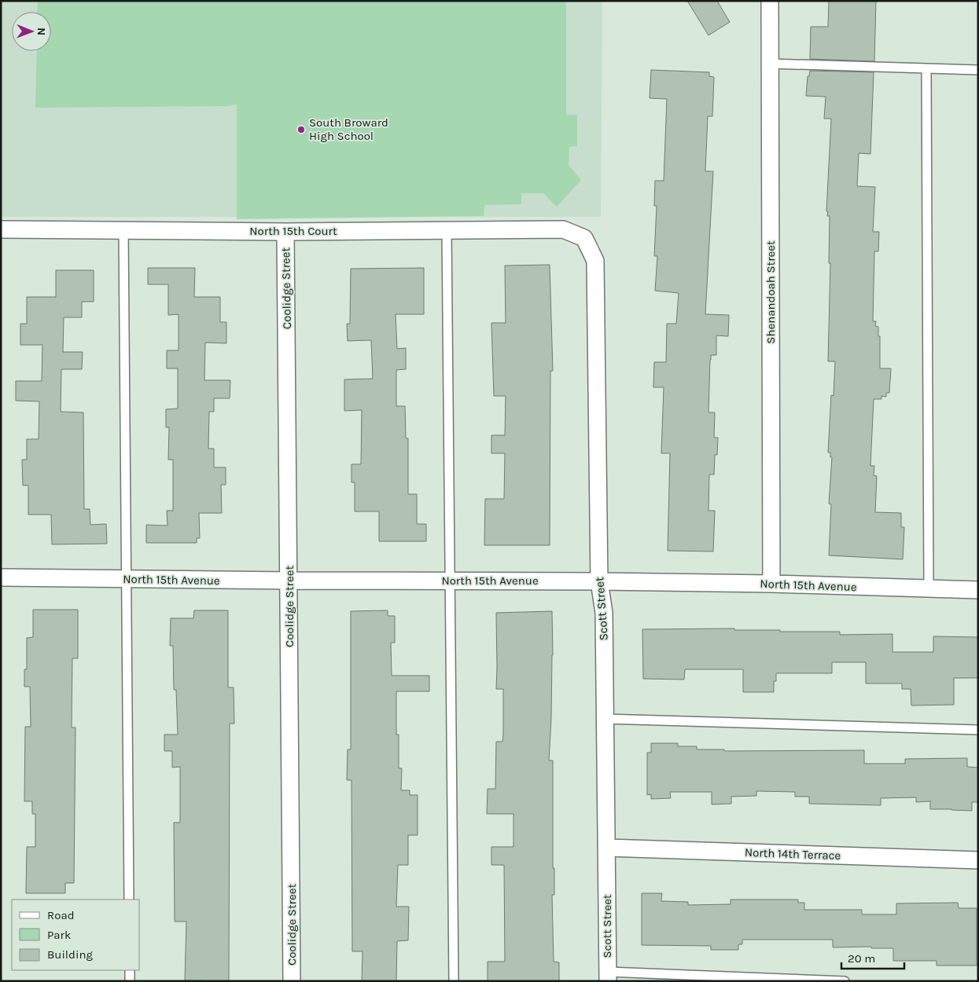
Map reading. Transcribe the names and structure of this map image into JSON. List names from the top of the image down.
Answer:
{
  "streets": {
    "street": [
      "North 15th Court",
      "Coolidge Street",
      "Shenandoah Street",
      "North 15th Avenue",
      "Scott Street",
      "North 14th Terrace"
    ]
  },
  "crossings": [
    ["North 15th Court", "Coolidge Street"],
    ["North 15th Court", "Scott Street"],
    ["Coolidge Street", "North 15th Avenue"],
    ["Shenandoah Street", "North 15th Avenue"],
    ["North 15th Avenue", "Scott Street"],
    ["Scott Street", "North 14th Terrace"]
  ],
  "places": ["South Broward High School"],
  "legend": ["Road", "Park", "Building"],
  "scale_bar": "20 m",
  "north": "right"
}
